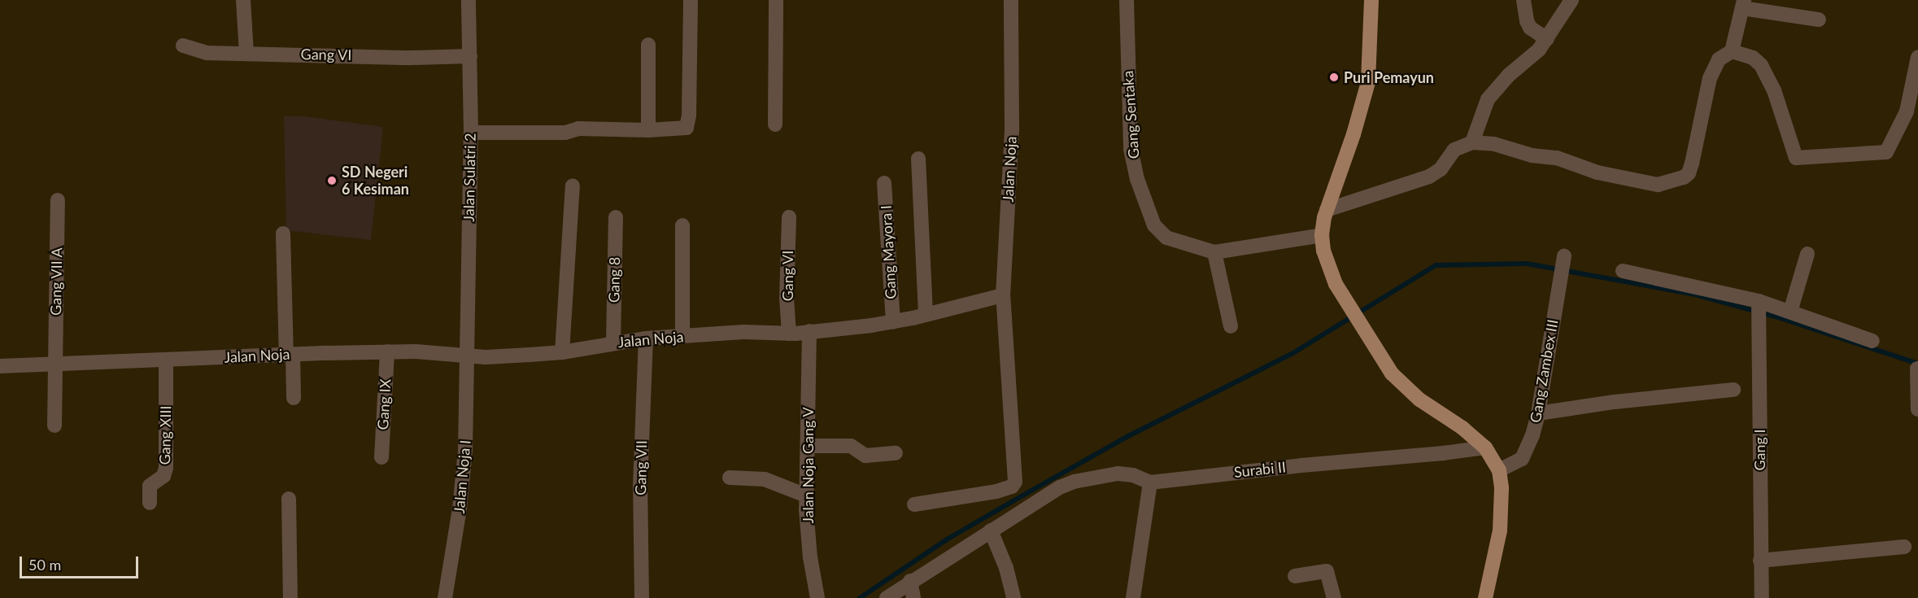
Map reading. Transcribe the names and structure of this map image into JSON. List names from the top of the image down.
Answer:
{
  "streets": {
    "street": [
      "Gang VI",
      "Gang Sentaka",
      "Jalan Noja",
      "Jalan Sulatri 2",
      "Gang Mayora I",
      "Gang 8",
      "Gang VII A",
      "Gang Zambex III",
      "Gang IX",
      "Gang XIII",
      "Gang I",
      "Jalan Noja Gang V",
      "Gang VII",
      "Surabi II",
      "Jalan Noja I"
    ]
  },
  "crossings": [
    ["Gang VI", "Jalan Noja"],
    ["Gang VI", "Jalan Sulatri 2"],
    ["Jalan Noja", "Jalan Sulatri 2"],
    ["Jalan Noja", "Gang Mayora I"],
    ["Jalan Noja", "Gang 8"],
    ["Jalan Noja", "Gang VII A"],
    ["Jalan Noja", "Gang IX"],
    ["Jalan Noja", "Gang XIII"],
    ["Jalan Noja", "Jalan Noja Gang V"],
    ["Jalan Noja", "Gang VII"],
    ["Jalan Noja", "Jalan Noja I"],
    ["Jalan Sulatri 2", "Jalan Noja I"]
  ],
  "places": ["Puri Pemayun", "SD Negeri 6 Kesiman"],
  "scale_bar": "50 m"
}
